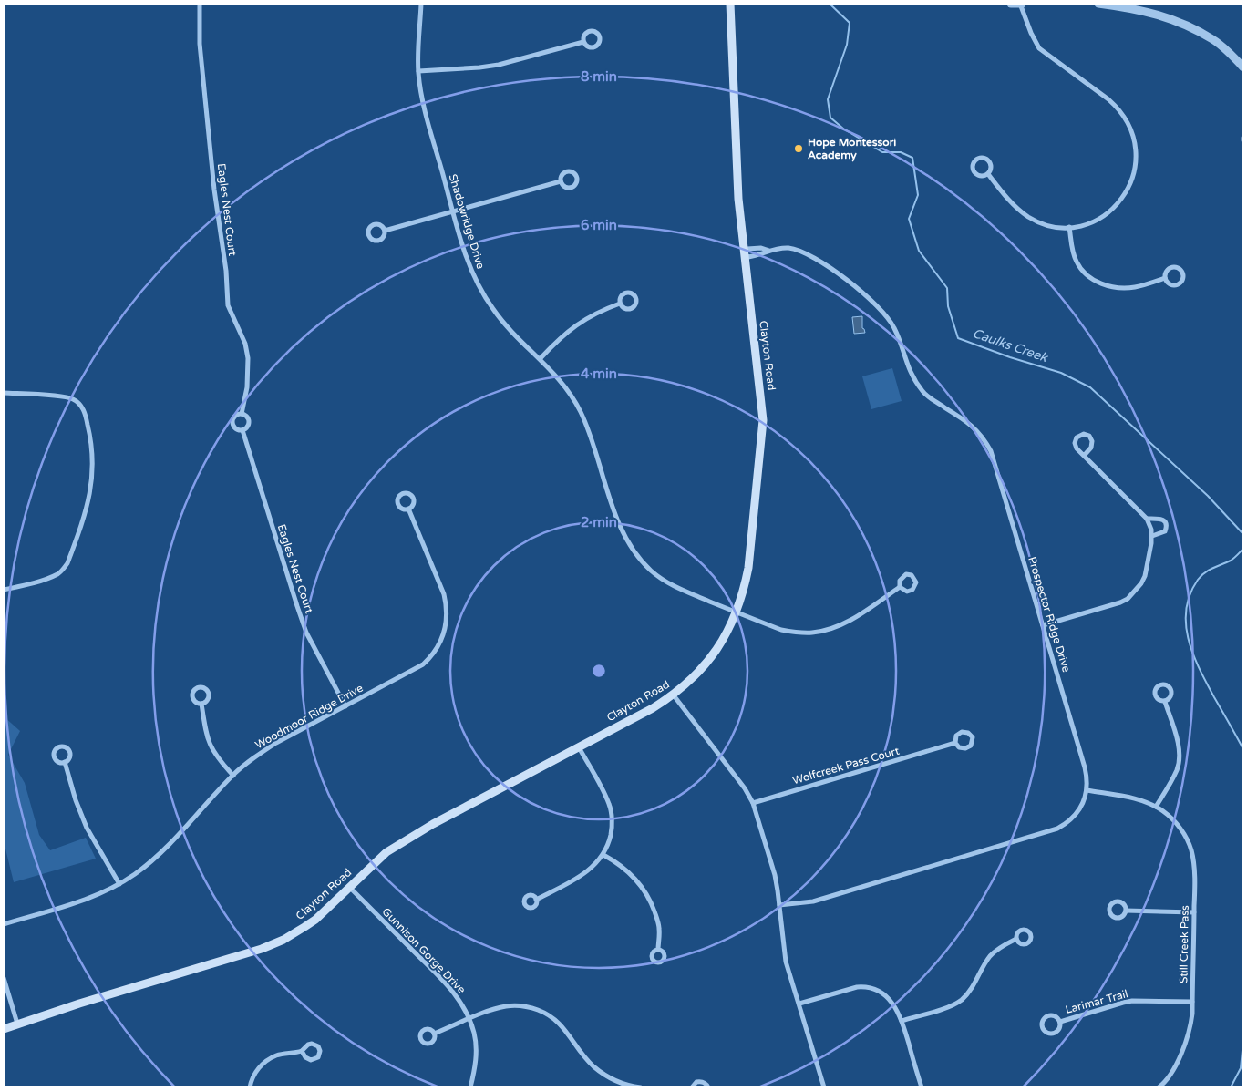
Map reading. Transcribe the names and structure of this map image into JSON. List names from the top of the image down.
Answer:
{
  "streets": {
    "main road": ["Clayton Road"],
    "street": [
      "Eagles Nest Court",
      "Shadowridge Drive",
      "Prospector Ridge Drive",
      "Woodmoor Ridge Drive",
      "Wolfcreek Pass Court",
      "Still Creek Pass",
      "Gunnison Gorge Drive",
      "Larimar Trail"
    ]
  },
  "crossings": [
    ["Eagles Nest Court", "Woodmoor Ridge Drive"],
    ["Shadowridge Drive", "Clayton Road"],
    ["Clayton Road", "Prospector Ridge Drive"],
    ["Clayton Road", "Gunnison Gorge Drive"],
    ["Prospector Ridge Drive", "Still Creek Pass"],
    ["Still Creek Pass", "Larimar Trail"]
  ],
  "water": ["Caulks Creek"],
  "places": ["Hope Montessori Academy"],
  "rings": [
    "8 min",
    "6 min",
    "4 min",
    "2 min"
  ]
}
